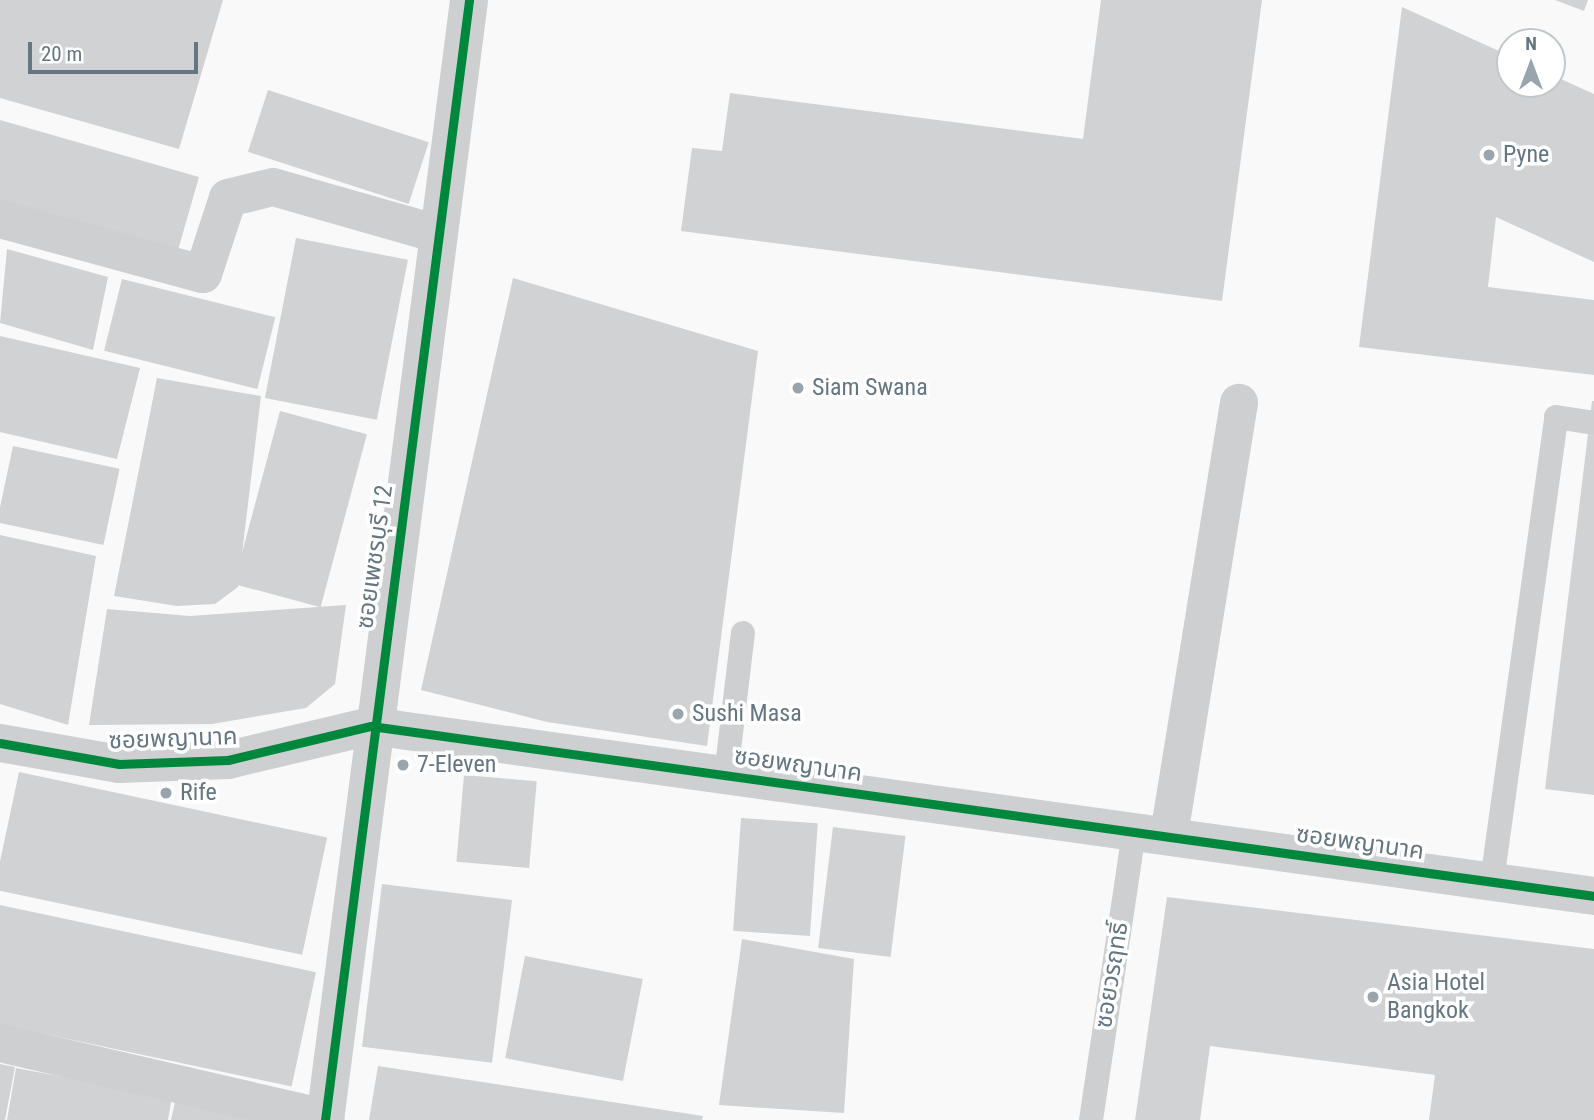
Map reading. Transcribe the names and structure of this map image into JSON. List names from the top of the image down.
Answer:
{
  "streets": {
    "street": ["ซอยเพชรบุรี 12", "ซอยพญานาค"],
    "lane": ["ซอยวรฤทธิ์"]
  },
  "crossings": [
    ["ซอยเพชรบุรี 12", "ซอยพญานาค"],
    ["ซอยพญานาค", "ซอยวรฤทธิ์"]
  ],
  "places": [
    "Pyne",
    "Siam Swana",
    "Sushi Masa",
    "7-Eleven",
    "Rife",
    "Asia Hotel Bangkok"
  ],
  "scale_bar": "20 m",
  "north": "top"
}
